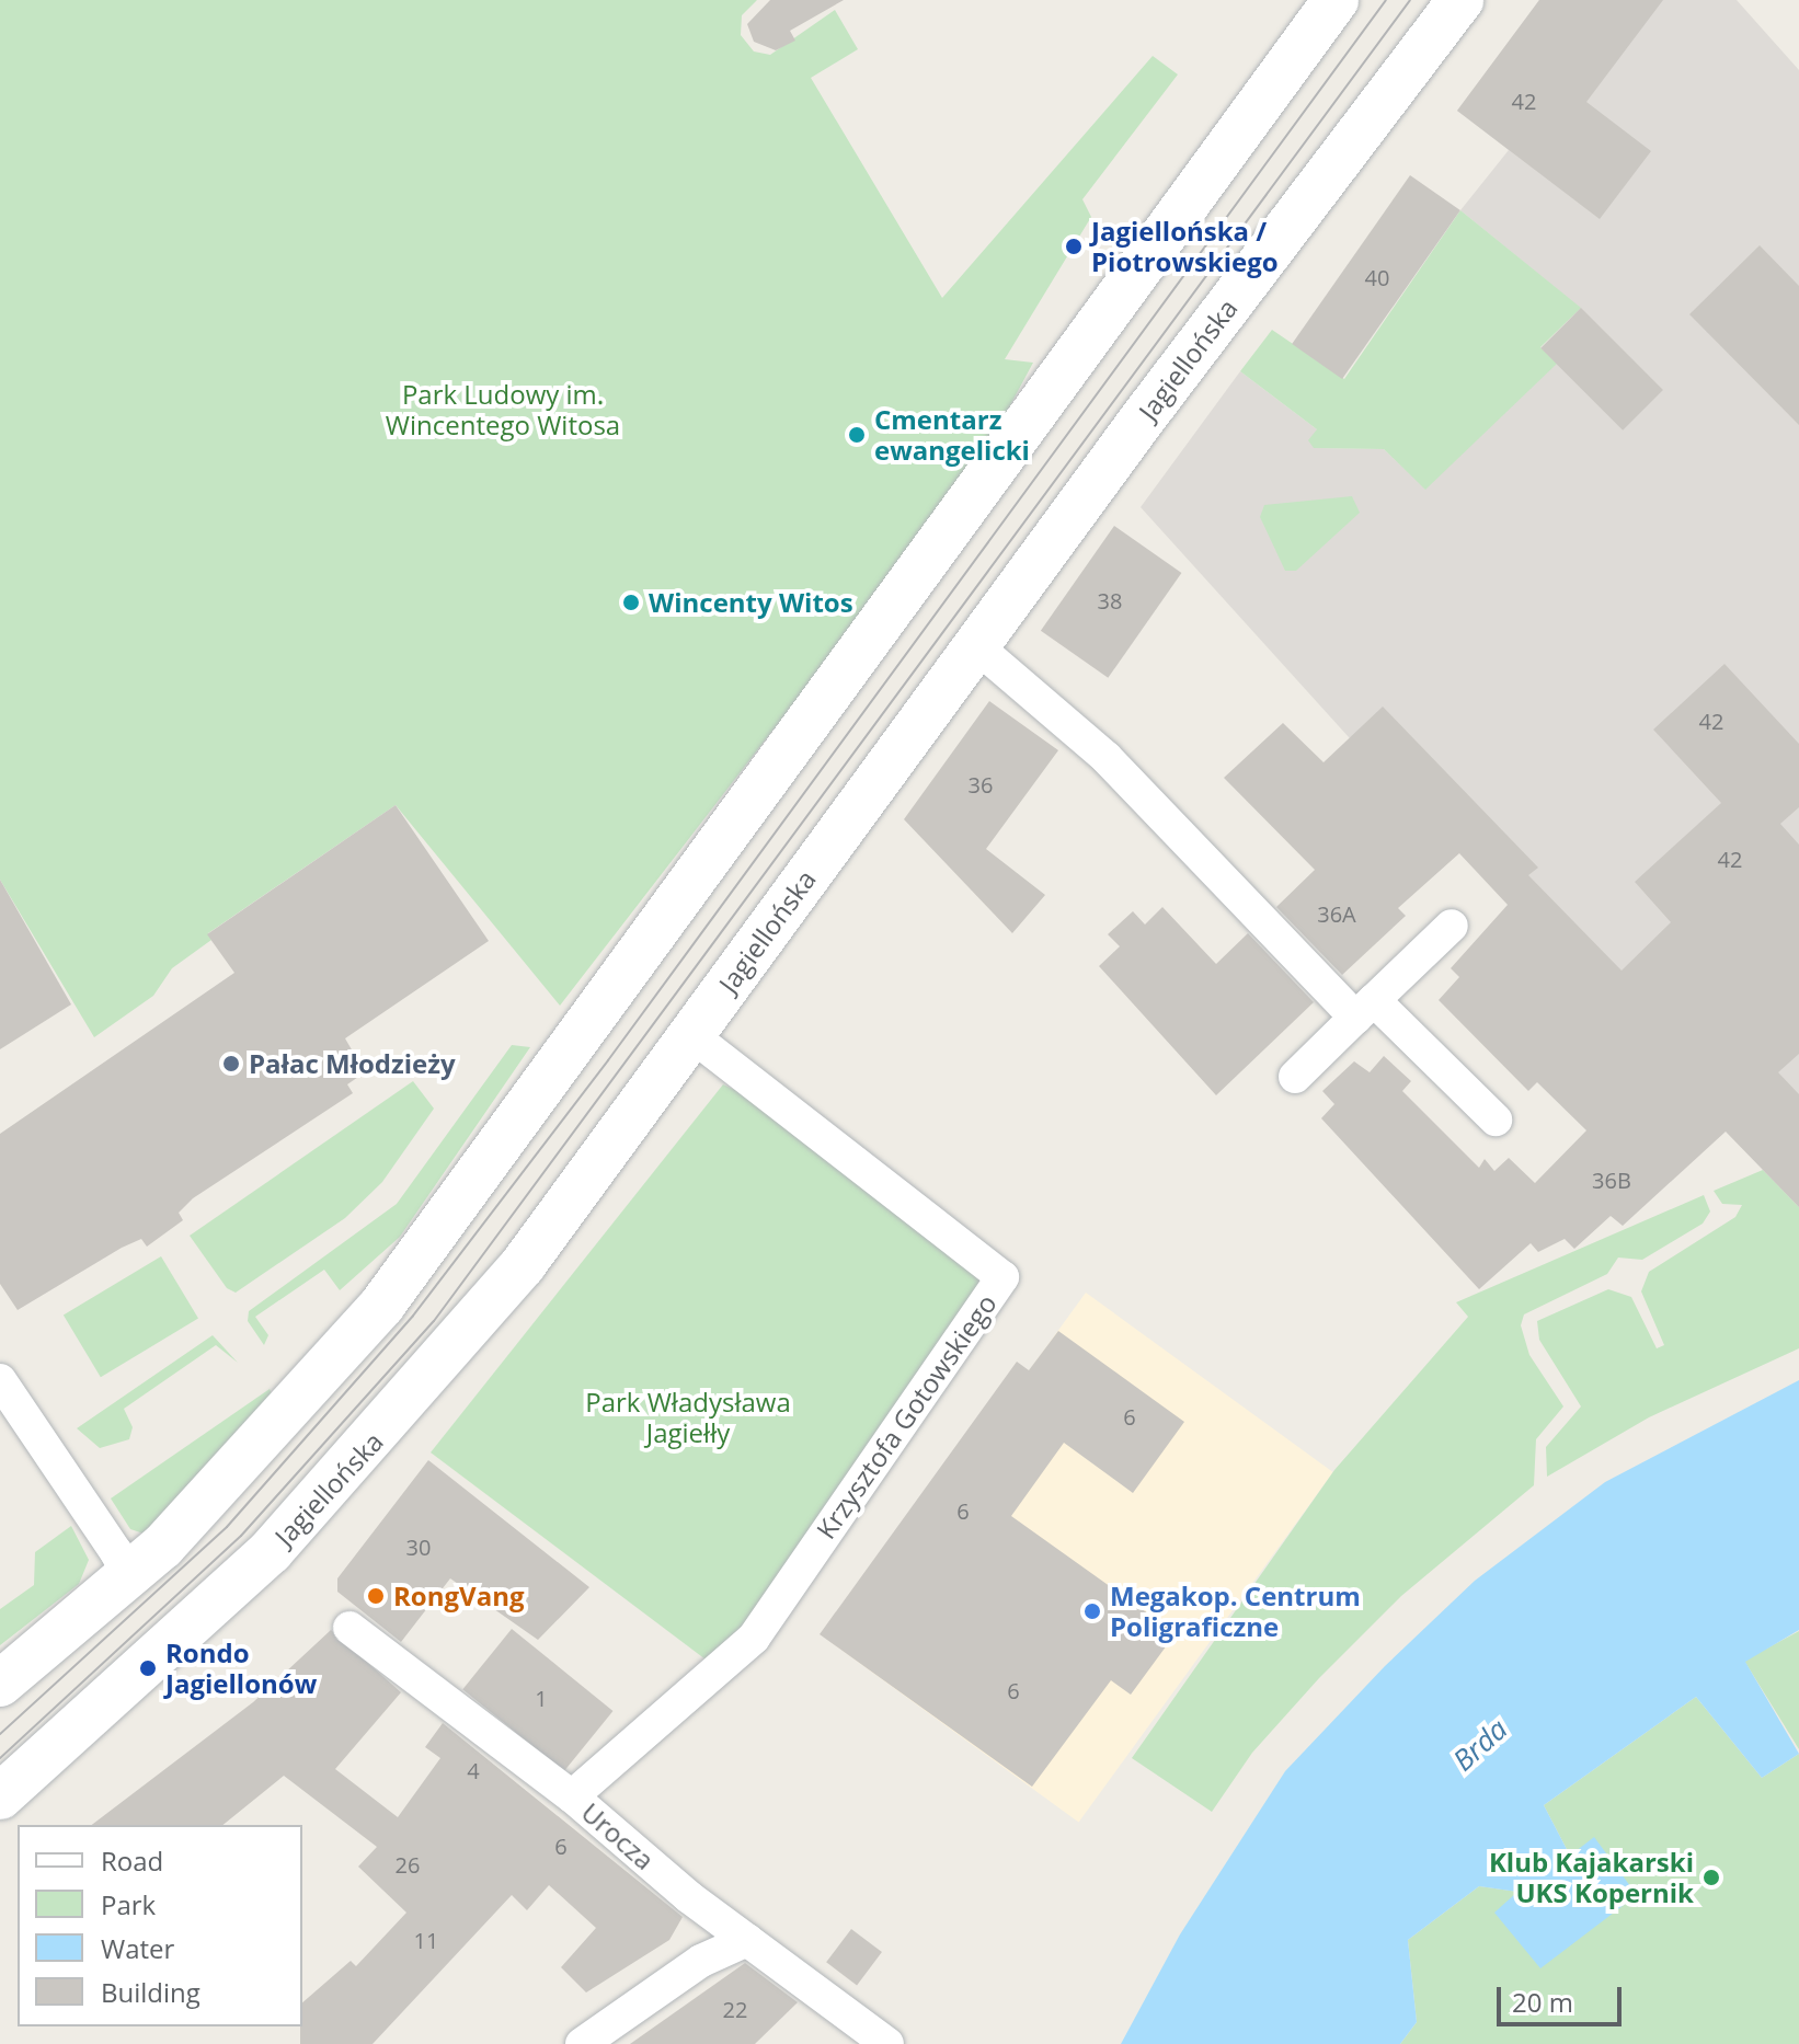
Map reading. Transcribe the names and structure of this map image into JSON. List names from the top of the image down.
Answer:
{
  "streets": {
    "main road": ["Jagiellońska"],
    "street": ["Krzysztofa Gotowskiego", "Urocza"]
  },
  "crossings": [
    ["Jagiellońska", "Krzysztofa Gotowskiego"],
    ["Krzysztofa Gotowskiego", "Urocza"]
  ],
  "water": ["Brda"],
  "parks": ["Park Ludowy im. Wincentego Witosa", "Park Władysława Jagiełły"],
  "places": [
    "Jagiellońska / Piotrowskiego",
    "Cmentarz ewangelicki",
    "Wincenty Witos",
    "Pałac Młodzieży",
    "RongVang",
    "Megakop. Centrum Poligraficzne",
    "Rondo Jagiellonów",
    "Klub Kajakarski UKS Kopernik"
  ],
  "house_numbers": [
    "42",
    "40",
    "38",
    "42",
    "36",
    "42",
    "36A",
    "36B",
    "6",
    "6",
    "30",
    "6",
    "1",
    "4",
    "6",
    "26",
    "11",
    "22"
  ],
  "legend": [
    "Road",
    "Park",
    "Water",
    "Building"
  ],
  "scale_bar": "20 m"
}
